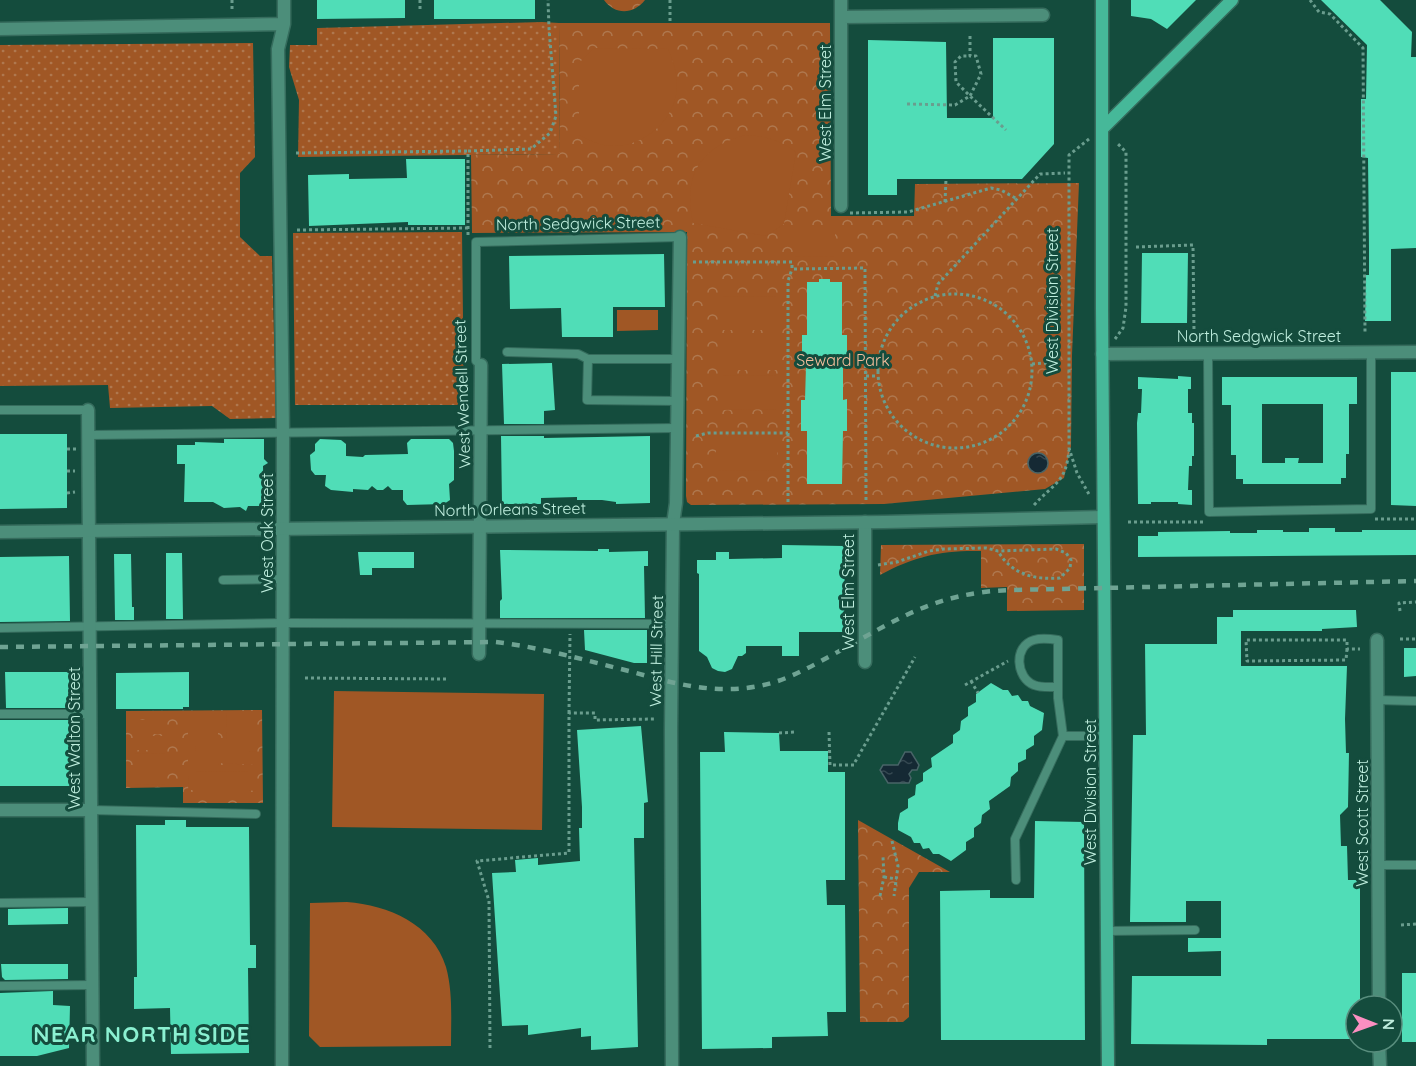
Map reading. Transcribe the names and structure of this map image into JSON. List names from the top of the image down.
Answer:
{
  "streets": {
    "main road": ["West Division Street"],
    "street": [
      "West Elm Street",
      "North Sedgwick Street",
      "West Wendell Street",
      "North Orleans Street",
      "West Oak Street",
      "West Hill Street",
      "West Walton Street",
      "West Scott Street"
    ]
  },
  "crossings": [
    ["West Elm Street", "North Orleans Street"],
    ["North Sedgwick Street", "West Division Street"],
    ["North Sedgwick Street", "West Wendell Street"],
    ["North Sedgwick Street", "West Hill Street"],
    ["West Division Street", "North Orleans Street"],
    ["West Wendell Street", "North Orleans Street"],
    ["North Orleans Street", "West Oak Street"],
    ["North Orleans Street", "West Hill Street"],
    ["North Orleans Street", "West Walton Street"]
  ],
  "districts": ["NEAR NORTH SIDE"],
  "parks": ["Seward Park"],
  "north": "right"
}
